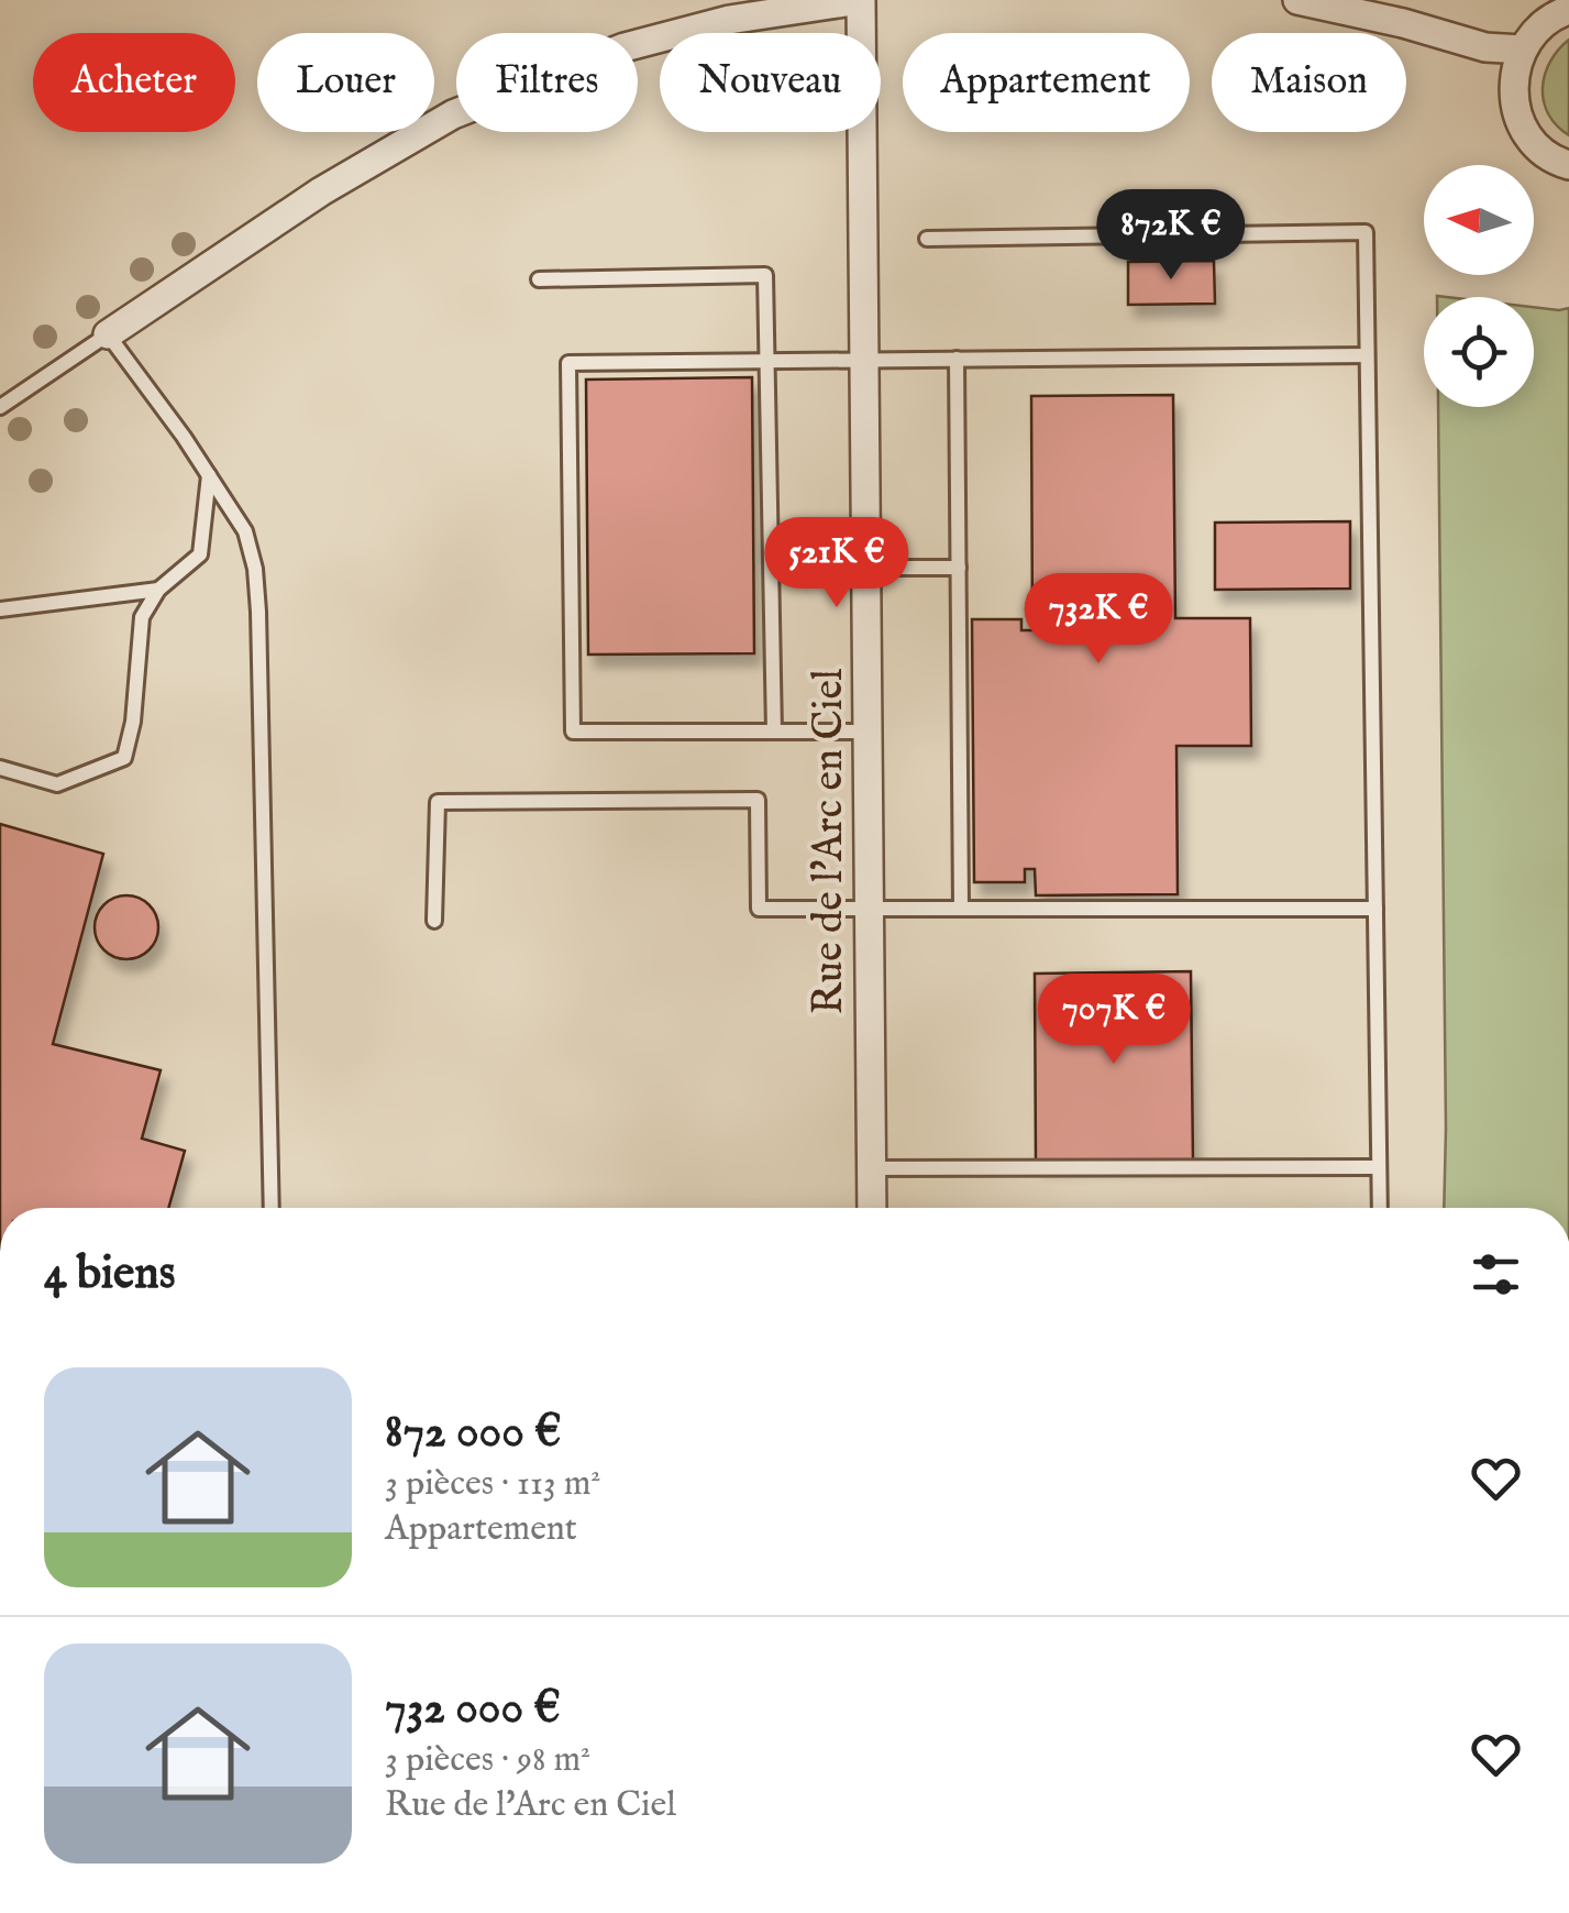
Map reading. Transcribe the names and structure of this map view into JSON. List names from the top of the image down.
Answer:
{
  "streets": {
    "street": ["Rue de l'Arc en Ciel"]
  },
  "north": "left",
  "page": {
    "chip": [
      "Acheter",
      "Louer",
      "Filtres",
      "Nouveau",
      "Appartement",
      "Maison"
    ],
    "price": [
      "872K €",
      "521K €",
      "732K €",
      "707K €"
    ],
    "heading": "4 biens",
    "list": [
      {
        "name": "872 000 €",
        "note": "3 pièces · 113 m² · Appartement"
      },
      {
        "name": "732 000 €",
        "note": "3 pièces · 98 m² · Rue de l'Arc en Ciel"
      }
    ]
  }
}
